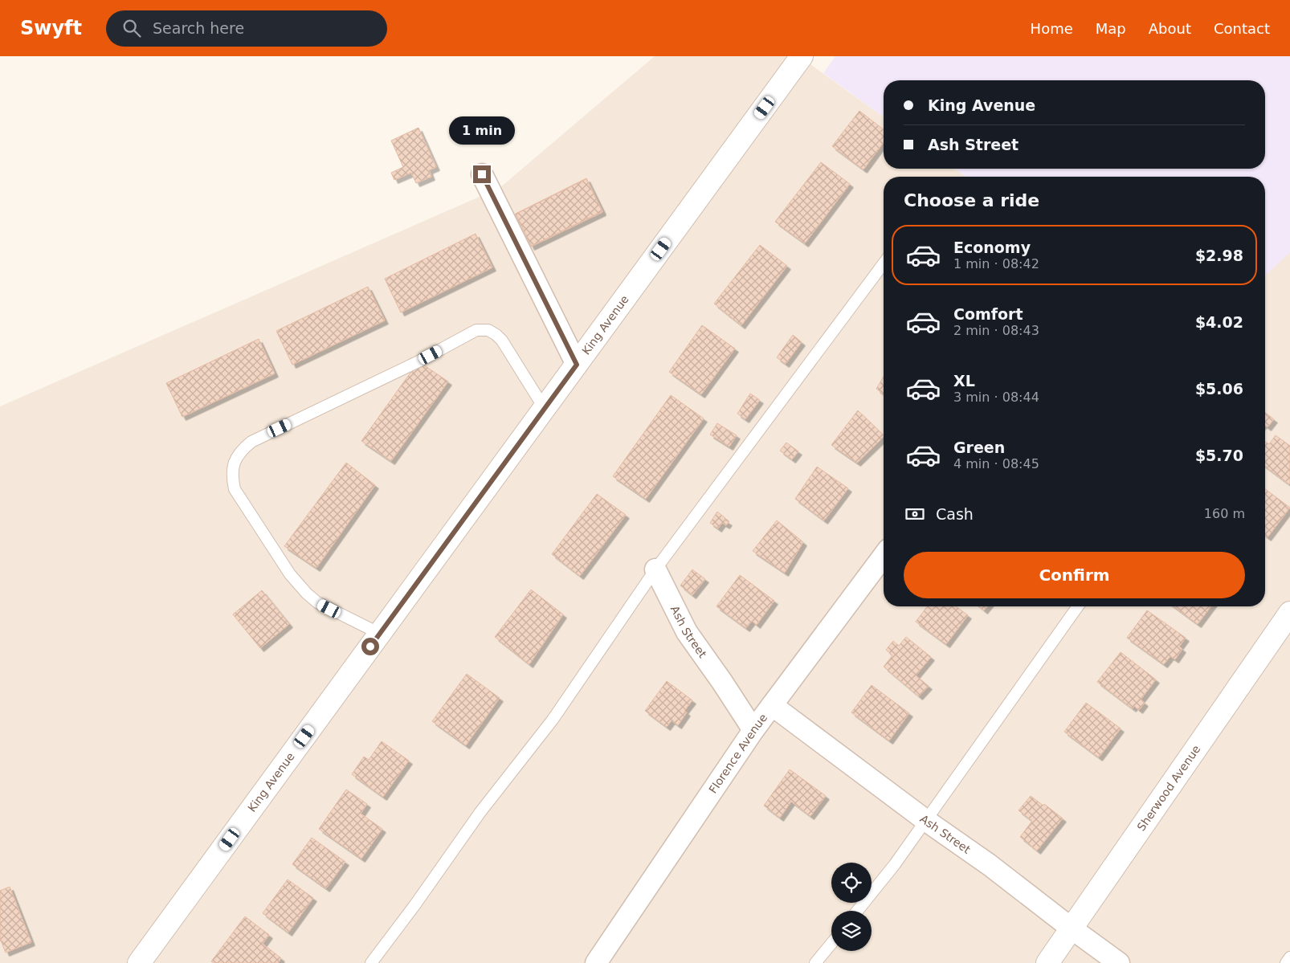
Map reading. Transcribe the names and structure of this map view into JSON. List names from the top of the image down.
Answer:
{
  "streets": {
    "street": [
      "King Avenue",
      "Ash Street",
      "Florence Avenue",
      "Sherwood Avenue"
    ]
  },
  "crossings": [
    ["Ash Street", "Florence Avenue"],
    ["Ash Street", "Sherwood Avenue"]
  ],
  "page": {
    "header": "Swyft",
    "search": "Search here",
    "nav": [
      "Home",
      "Map",
      "About",
      "Contact"
    ],
    "banner": ["King Avenue", "Ash Street"],
    "bubble": "1 min",
    "heading": "Choose a ride",
    "list": [
      {
        "name": "Economy",
        "note": "1 min · 08:42",
        "value": "$2.98"
      },
      {
        "name": "Comfort",
        "note": "2 min · 08:43",
        "value": "$4.02"
      },
      {
        "name": "XL",
        "note": "3 min · 08:44",
        "value": "$5.06"
      },
      {
        "name": "Green",
        "note": "4 min · 08:45",
        "value": "$5.70"
      }
    ],
    "pay": ["Cash", "160 m"],
    "buttons": "Confirm"
  }
}
